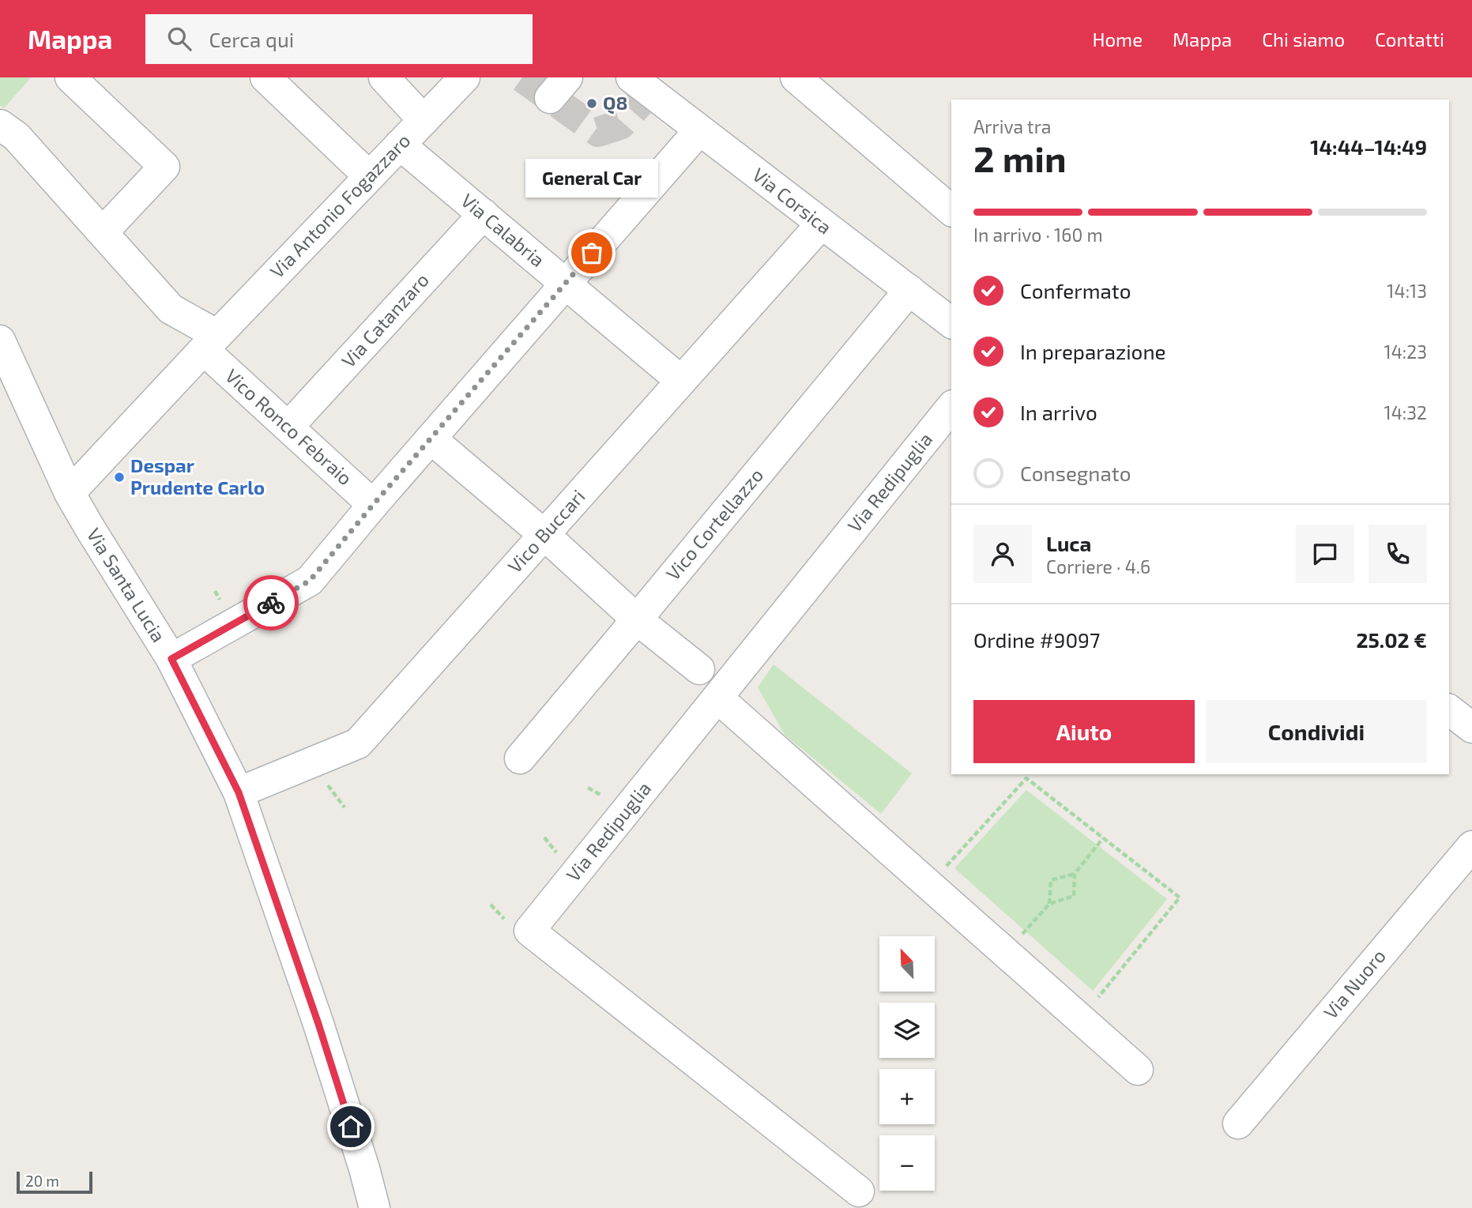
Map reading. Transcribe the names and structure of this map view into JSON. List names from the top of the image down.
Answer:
{
  "streets": {
    "street": [
      "Via Corsica",
      "Via Antonio Fogazzaro",
      "Via Calabria",
      "Via Catanzaro",
      "Vico Ronco Febraio",
      "Via Redipuglia",
      "Vico Cortellazzo",
      "Vico Buccari",
      "Via Santa Lucia",
      "Via Nuoro"
    ]
  },
  "crossings": [
    ["Via Corsica", "Vico Cortellazzo"],
    ["Via Corsica", "Vico Buccari"],
    ["Via Antonio Fogazzaro", "Via Calabria"],
    ["Via Antonio Fogazzaro", "Vico Ronco Febraio"],
    ["Via Antonio Fogazzaro", "Via Santa Lucia"],
    ["Via Calabria", "Via Catanzaro"],
    ["Via Calabria", "Vico Buccari"],
    ["Via Catanzaro", "Vico Ronco Febraio"],
    ["Vico Buccari", "Via Santa Lucia"]
  ],
  "places": ["Q8", "General Car", "Despar Prudente Carlo"],
  "scale_bar": "20 m",
  "north": "top left",
  "page": {
    "header": "Mappa",
    "search": "Cerca qui",
    "nav": [
      "Home",
      "Mappa",
      "Chi siamo",
      "Contatti"
    ],
    "heading": ["2 min", "Arriva tra", "14:44–14:49"],
    "panel": [
      "Luca",
      "Corriere · 4.6",
      "Ordine #9097",
      "25.02 €"
    ],
    "bubble": "General Car",
    "bar": "In arrivo · 160 m",
    "list": [
      ["Confermato", "14:13"],
      ["In preparazione", "14:23"],
      ["In arrivo", "14:32"],
      "Consegnato"
    ],
    "buttons": ["Aiuto", "Condividi"],
    "map_buttons": ["+", "−"],
    "scale": "20 m"
  }
}
